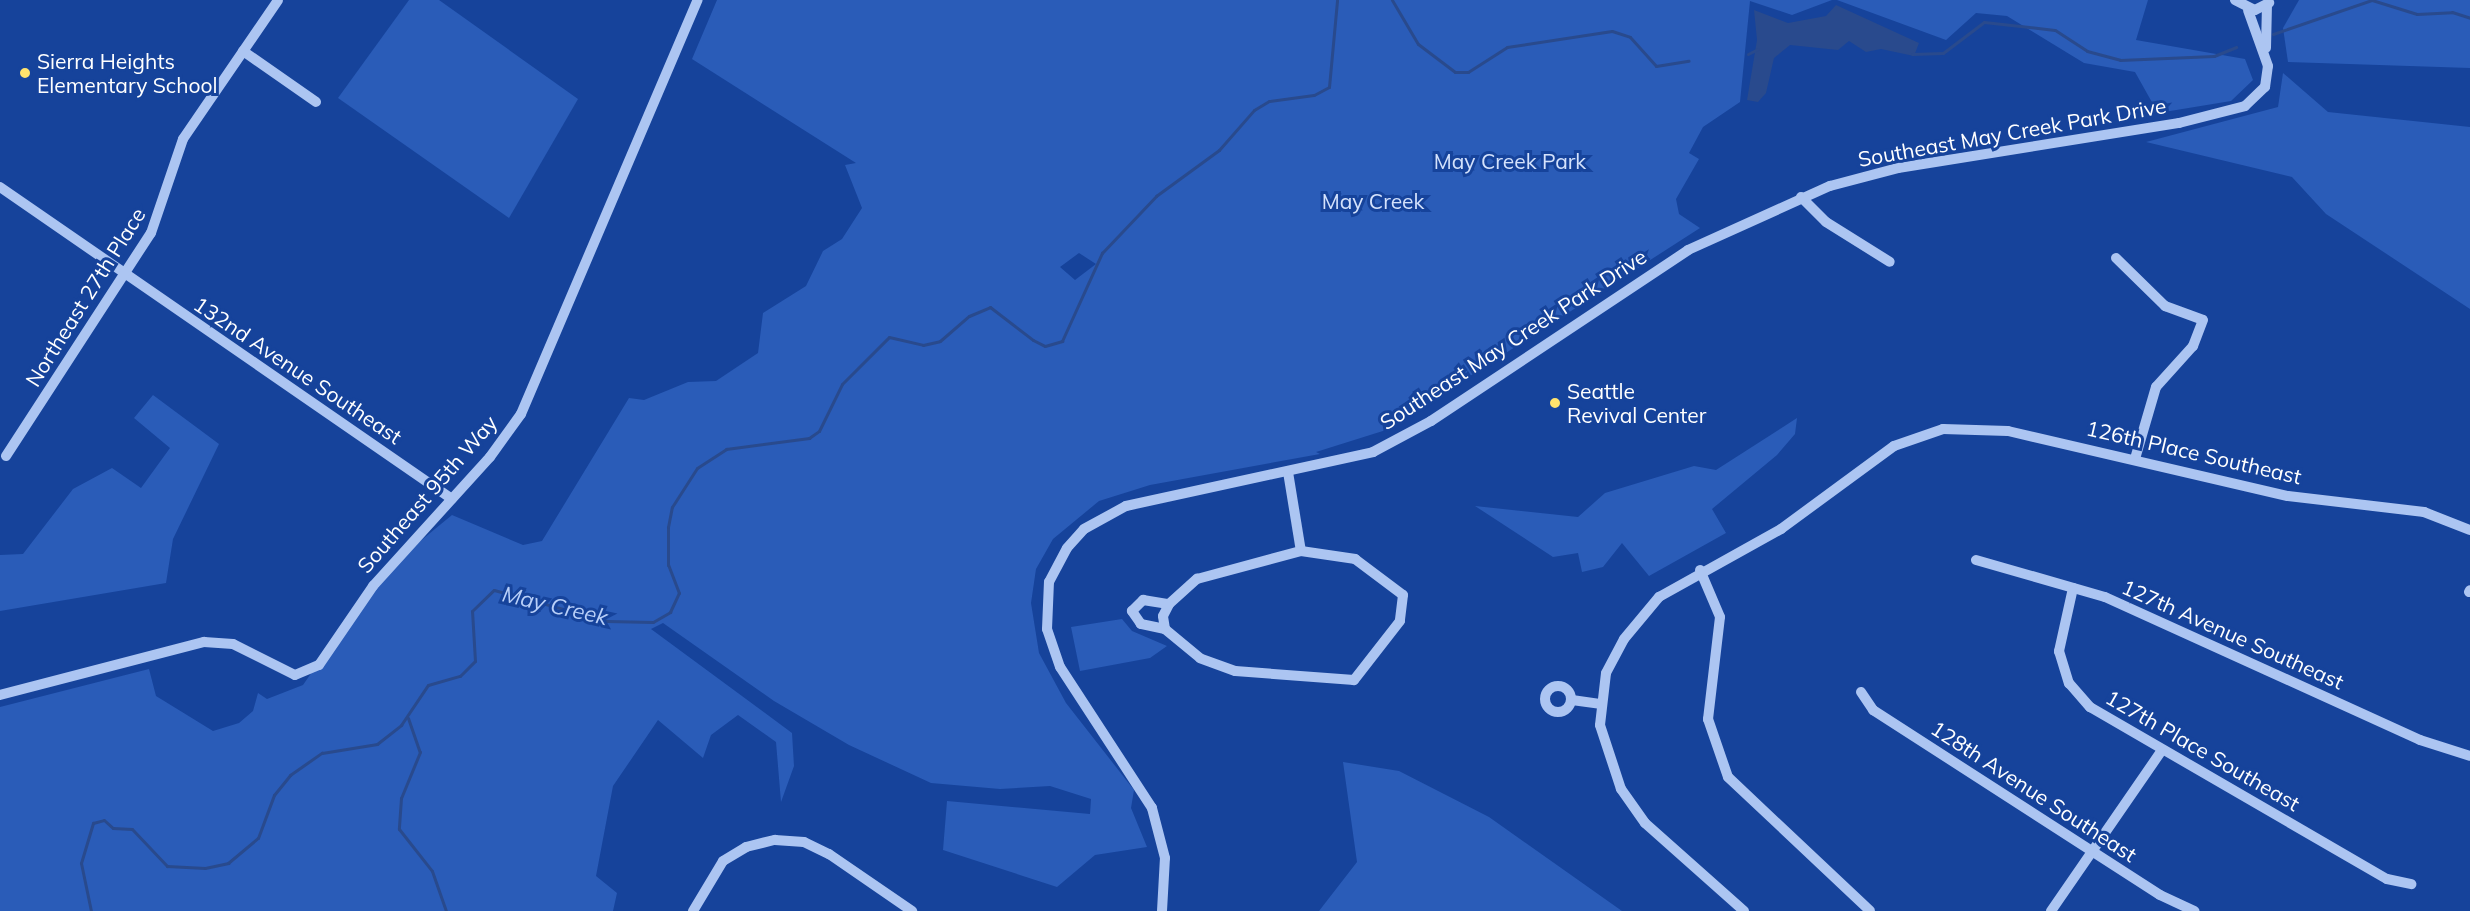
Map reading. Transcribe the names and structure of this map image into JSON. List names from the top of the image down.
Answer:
{
  "streets": {
    "street": [
      "Southeast May Creek Park Drive",
      "Northeast 27th Place",
      "132nd Avenue Southeast",
      "126th Place Southeast",
      "Southeast 95th Way",
      "127th Avenue Southeast",
      "127th Place Southeast",
      "128th Avenue Southeast"
    ]
  },
  "crossings": [
    ["Northeast 27th Place", "132nd Avenue Southeast"],
    ["132nd Avenue Southeast", "Southeast 95th Way"],
    ["127th Avenue Southeast", "127th Place Southeast"]
  ],
  "water": ["May Creek"],
  "parks": ["May Creek Park", "May Creek"],
  "places": ["Sierra Heights Elementary School", "Seattle Revival Center"]
}
